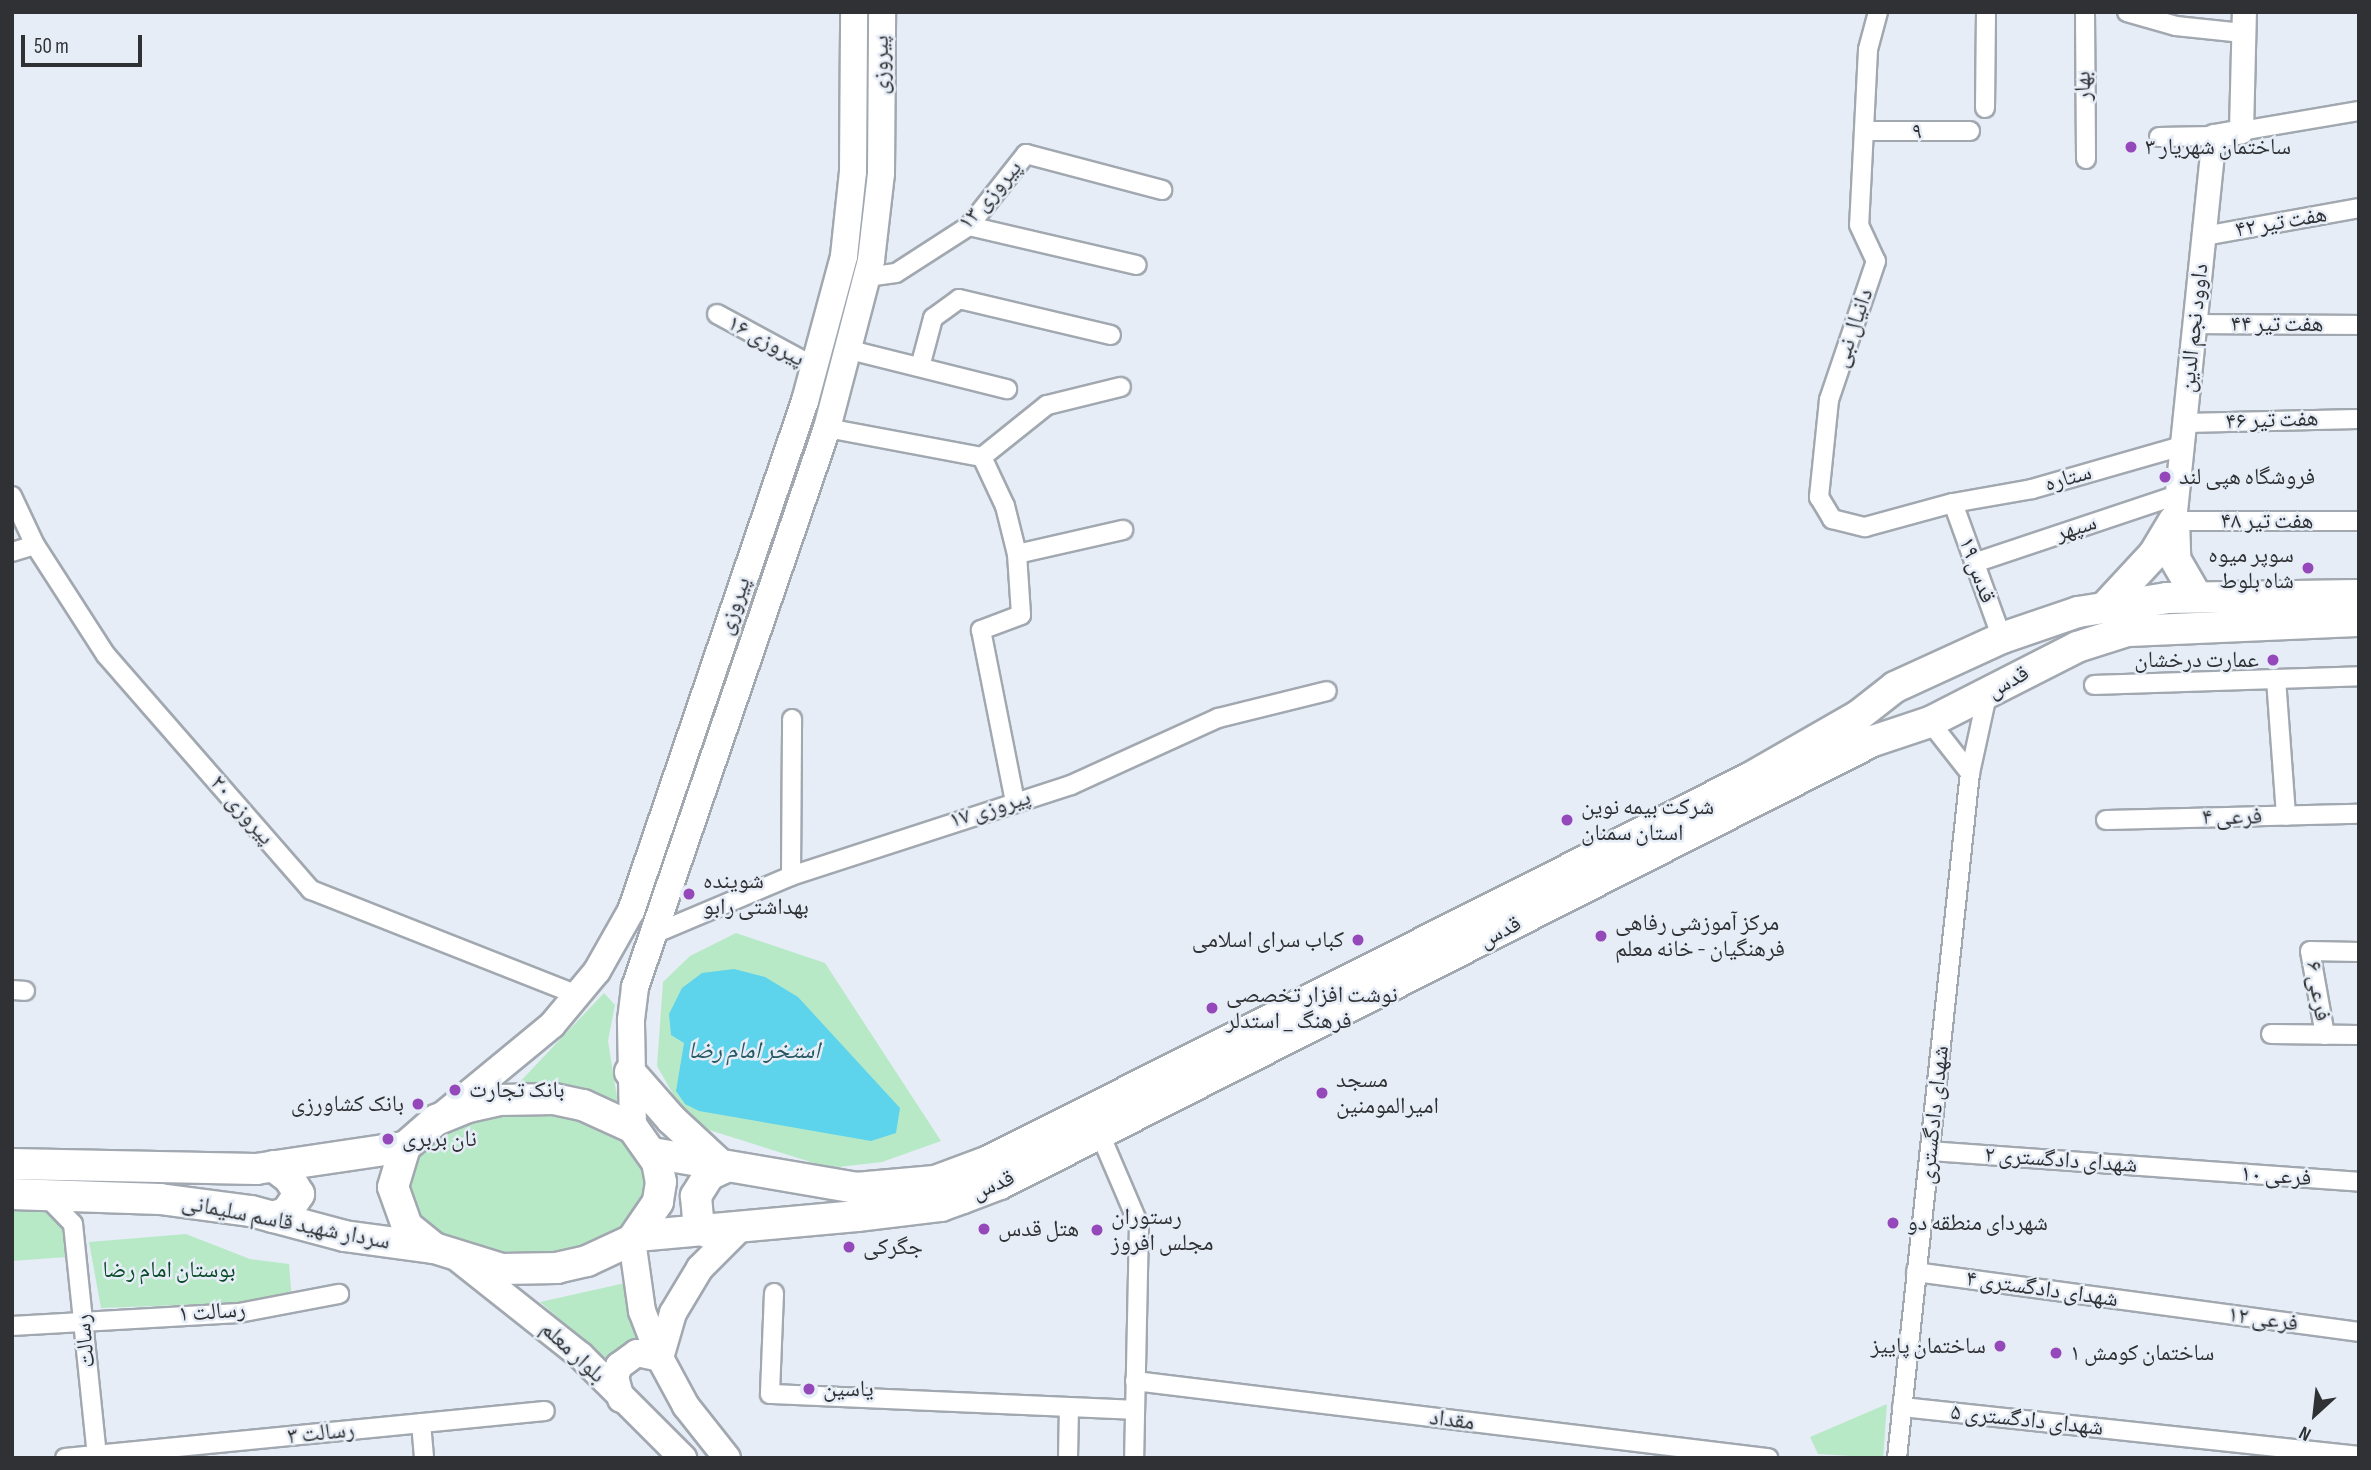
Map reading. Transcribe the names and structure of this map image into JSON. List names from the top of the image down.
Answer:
{
  "streets": {
    "main road": [
      "پیروزی",
      "قدس",
      "سردار شهید قاسم سلیمانی",
      "بلوار معلم"
    ],
    "street": [
      "بهار",
      "۹",
      "پیروزی ۱۳",
      "هفت تیر ۴۲",
      "هفت تیر ۴۴",
      "دانیال نبی",
      "داوود نجم الدین",
      "پیروزی ۱۶",
      "هفت تیر ۴۶",
      "ستاره",
      "هفت تیر ۴۸",
      "سپهر",
      "قدس ۱۹",
      "پیروزی ۱۷",
      "پیروزی ۲۰",
      "فرعی ۴",
      "فرعی ۶",
      "شهدای دادگستری",
      "شهدای دادگستری ۲",
      "فرعی ۱۰",
      "شهدای دادگستری ۴",
      "رسالت ۱",
      "فرعی ۱۲",
      "رسالت",
      "مقداد",
      "شهدای دادگستری ۵",
      "رسالت ۳"
    ]
  },
  "crossings": [
    ["پیروزی", "پیروزی ۱۳"],
    ["پیروزی", "پیروزی ۱۶"],
    ["پیروزی", "قدس"],
    ["پیروزی", "پیروزی ۱۷"],
    ["پیروزی", "پیروزی ۲۰"],
    ["پیروزی", "سردار شهید قاسم سلیمانی"],
    ["پیروزی", "بلوار معلم"],
    ["۹", "دانیال نبی"],
    ["هفت تیر ۴۲", "داوود نجم الدین"],
    ["هفت تیر ۴۴", "داوود نجم الدین"],
    ["دانیال نبی", "ستاره"],
    ["دانیال نبی", "قدس ۱۹"],
    ["داوود نجم الدین", "هفت تیر ۴۶"],
    ["داوود نجم الدین", "ستاره"],
    ["داوود نجم الدین", "هفت تیر ۴۸"],
    ["داوود نجم الدین", "سپهر"],
    ["ستاره", "قدس ۱۹"],
    ["هفت تیر ۴۸", "سپهر"],
    ["سپهر", "قدس ۱۹"],
    ["قدس ۱۹", "قدس"],
    ["قدس", "شهدای دادگستری"],
    ["قدس", "سردار شهید قاسم سلیمانی"],
    ["قدس", "بلوار معلم"],
    ["شهدای دادگستری", "شهدای دادگستری ۲"],
    ["شهدای دادگستری", "شهدای دادگستری ۴"],
    ["شهدای دادگستری", "شهدای دادگستری ۵"],
    ["شهدای دادگستری ۲", "فرعی ۱۰"],
    ["سردار شهید قاسم سلیمانی", "بلوار معلم"],
    ["شهدای دادگستری ۴", "فرعی ۱۲"],
    ["رسالت ۱", "رسالت"],
    ["رسالت", "رسالت ۳"]
  ],
  "water": ["استخر امام رضا"],
  "parks": ["بوستان امام رضا"],
  "places": [
    "ساختمان شهریار ۳",
    "فروشگاه هپی لند",
    "سوپر میوه شاه بلوط",
    "عمارت درخشان",
    "شرکت بیمه نوین استان سمنان",
    "شوینده بهداشتی رابو",
    "مرکز آموزشی رفاهی فرهنگیان - خانه معلم",
    "کباب سرای اسلامی",
    "نوشت افزار تخصصی فرهنگ _ استدلر",
    "بانک تجارت",
    "مسجد امیرالمومنین",
    "بانک کشاورزی",
    "نان بربری",
    "شهردای منطقه دو",
    "هتل قدس",
    "رستوران مجلس افروز",
    "جگرکی",
    "ساختمان پاییز",
    "ساختمان کومش ۱",
    "یاسین"
  ],
  "scale_bar": "50 m",
  "north": "bottom left"
}
